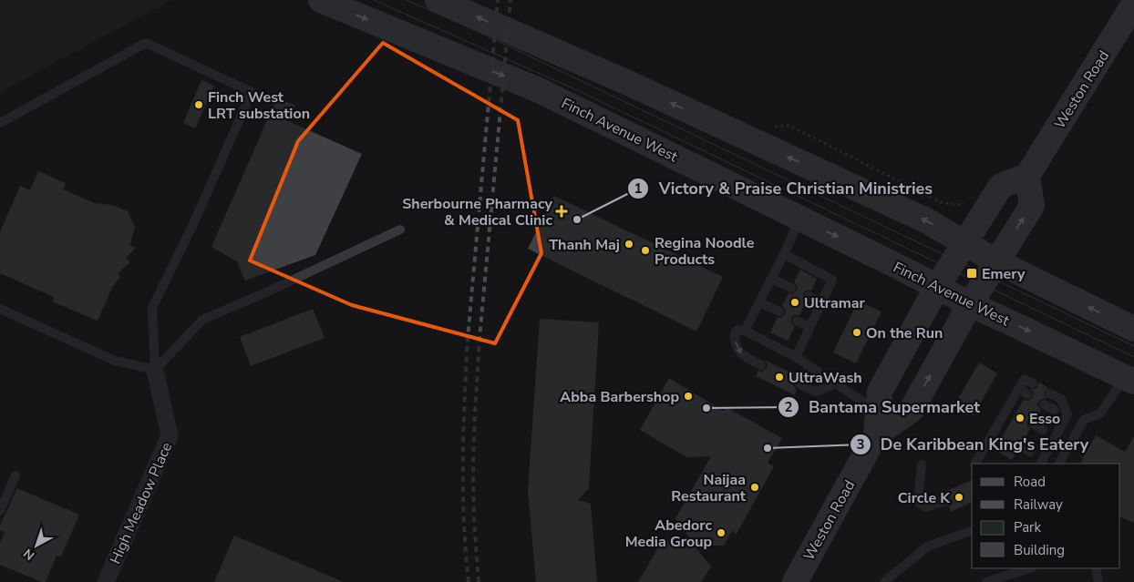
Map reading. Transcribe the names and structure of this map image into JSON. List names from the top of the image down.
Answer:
{
  "streets": {
    "main road": ["Weston Road", "Finch Avenue West"],
    "street": ["High Meadow Place"]
  },
  "crossings": [
    ["Weston Road", "Finch Avenue West"]
  ],
  "places": {
    "other": [
      "Finch West LRT substation",
      "Victory & Praise Christian Ministries",
      "Thanh Maj",
      "Regina Noodle Products",
      "Ultramar",
      "On the Run",
      "UltraWash",
      "Abba Barbershop",
      "Bantama Supermarket",
      "Esso",
      "De Karibbean King's Eatery",
      "Naijaa Restaurant",
      "Circle K",
      "Abedorc Media Group"
    ],
    "health": ["Sherbourne Pharmacy & Medical Clinic"],
    "transit": ["Emery"]
  },
  "legend": [
    "Road",
    "Railway",
    "Park",
    "Building"
  ],
  "north": "bottom left"
}
